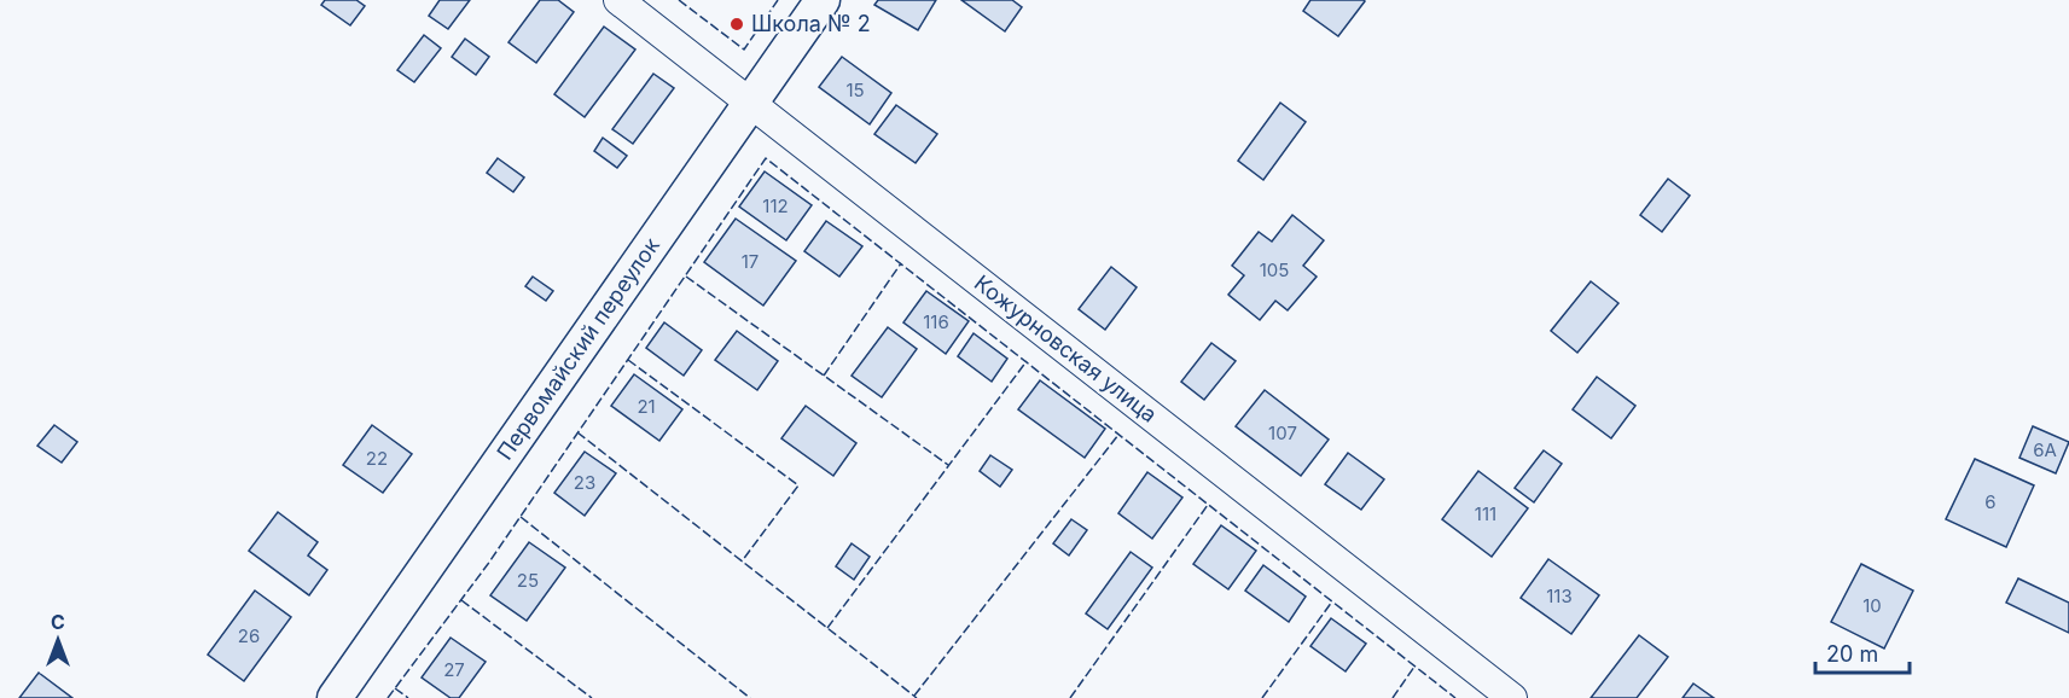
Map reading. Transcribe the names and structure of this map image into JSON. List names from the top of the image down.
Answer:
{
  "streets": {
    "street": ["Первомайский переулок", "Кожурновская улица"]
  },
  "crossings": [
    ["Первомайский переулок", "Кожурновская улица"]
  ],
  "places": ["Школа № 2"],
  "house_numbers": [
    "15",
    "112",
    "17",
    "105",
    "116",
    "21",
    "107",
    "6А",
    "22",
    "23",
    "6",
    "111",
    "25",
    "113",
    "10",
    "26",
    "27"
  ],
  "scale_bar": "20 m",
  "north": "top"
}
